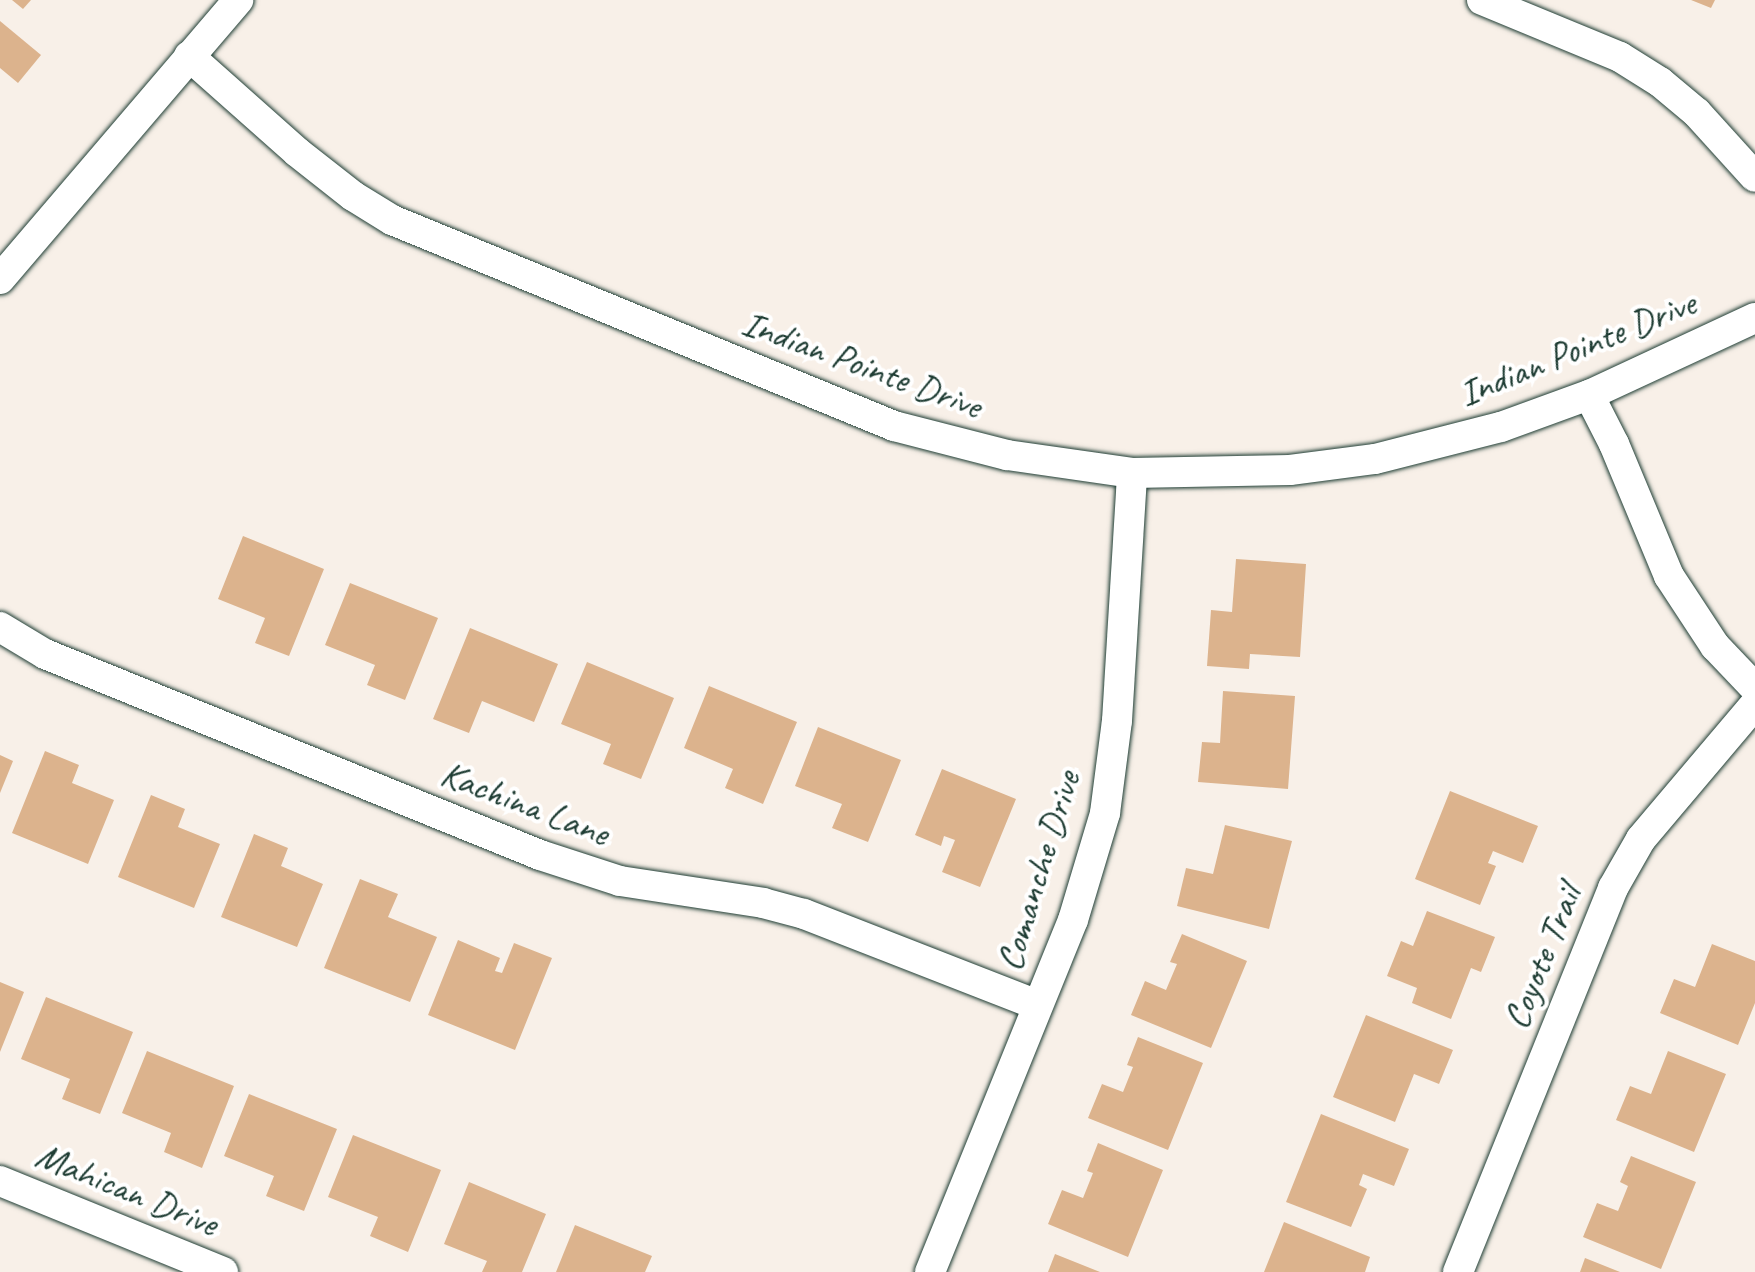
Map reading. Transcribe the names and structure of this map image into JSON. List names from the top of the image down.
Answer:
{
  "streets": {
    "street": [
      "Indian Pointe Drive",
      "Kachina Lane",
      "Comanche Drive",
      "Coyote Trail",
      "Mahican Drive"
    ]
  },
  "crossings": [
    ["Indian Pointe Drive", "Comanche Drive"],
    ["Kachina Lane", "Comanche Drive"]
  ]
}
